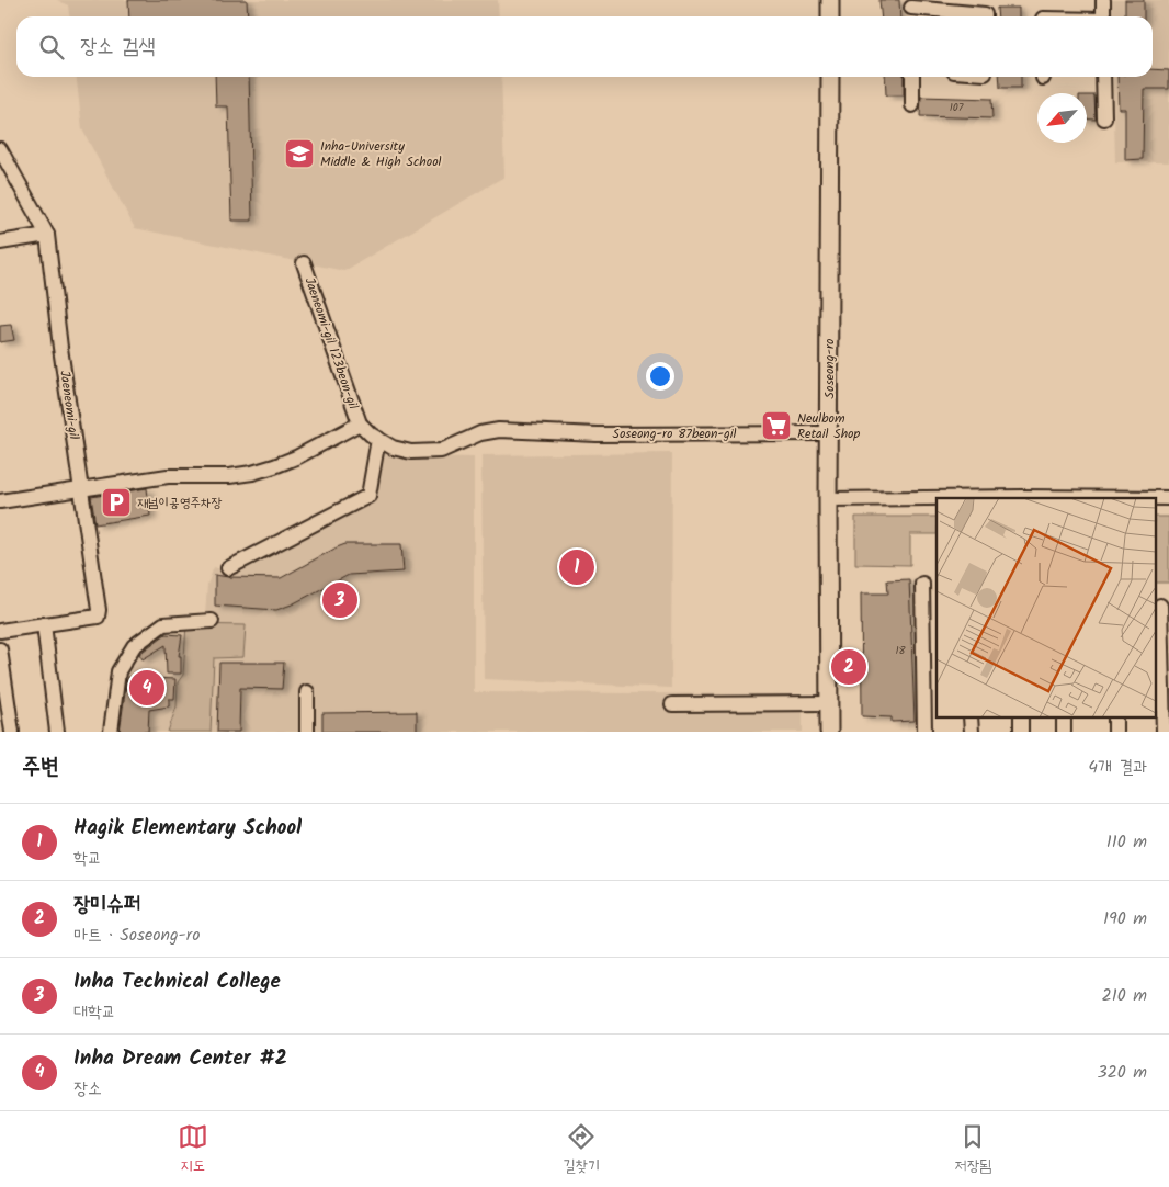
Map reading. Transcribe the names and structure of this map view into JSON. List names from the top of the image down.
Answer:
{
  "streets": {
    "main road": ["Soseong-ro"],
    "street": ["Jaeneomi-gil 123beon-gil", "Jaeneomi-gil", "Soseong-ro 87beon-gil"]
  },
  "crossings": [
    ["Jaeneomi-gil 123beon-gil", "Jaeneomi-gil"],
    ["Jaeneomi-gil 123beon-gil", "Soseong-ro 87beon-gil"],
    ["Soseong-ro", "Soseong-ro 87beon-gil"]
  ],
  "places": {
    "school or university": ["Inha-University Middle & High School"],
    "supermarket": ["Neulbom Retail Shop"],
    "parking": ["재넘이공영주차장"]
  },
  "house_numbers": ["107", "18"],
  "north": "bottom left",
  "page": {
    "search": "장소 검색",
    "pins": [
      "1",
      "3",
      "2",
      "4"
    ],
    "heading": ["주변", "4개 결과"],
    "list": [
      {
        "mark": "1",
        "name": "Hagik Elementary School",
        "note": "학교",
        "value": "110 m"
      },
      {
        "mark": "2",
        "name": "장미슈퍼",
        "note": "마트 · Soseong-ro",
        "value": "190 m"
      },
      {
        "mark": "3",
        "name": "Inha Technical College",
        "note": "대학교",
        "value": "210 m"
      },
      {
        "mark": "4",
        "name": "Inha Dream Center #2",
        "note": "장소",
        "value": "320 m"
      }
    ],
    "nav": ["지도", "길찾기", "저장됨"]
  }
}
